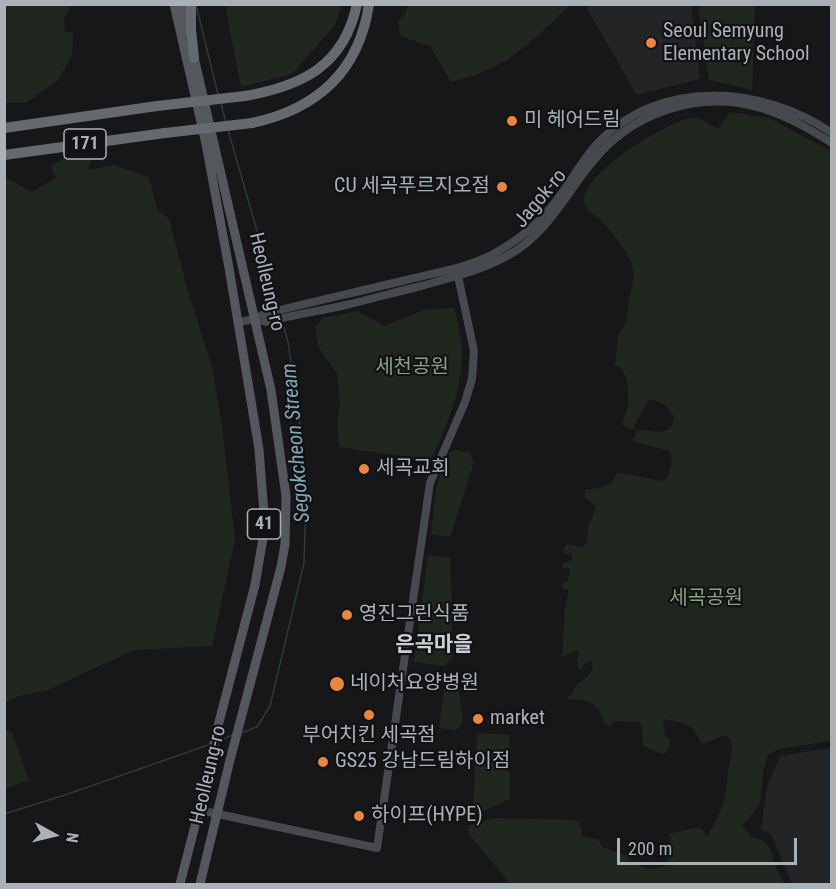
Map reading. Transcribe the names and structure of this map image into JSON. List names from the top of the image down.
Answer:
{
  "streets": {
    "highway": ["171"],
    "main road": ["Jagok-ro", "Heolleung-ro", "41"]
  },
  "crossings": [
    ["Jagok-ro", "Heolleung-ro"]
  ],
  "districts": ["은곡마을"],
  "water": ["Segokcheon Stream"],
  "parks": ["세천공원", "세곡공원"],
  "places": [
    "Seoul Semyung Elementary School",
    "미 헤어드림",
    "CU 세곡푸르지오점",
    "세곡교회",
    "영진그린식품",
    "네이처요양병원",
    "부어치킨 세곡점",
    "market",
    "GS25 강남드림하이점",
    "하이프(HYPE)"
  ],
  "scale_bar": "200 m",
  "north": "right"
}
